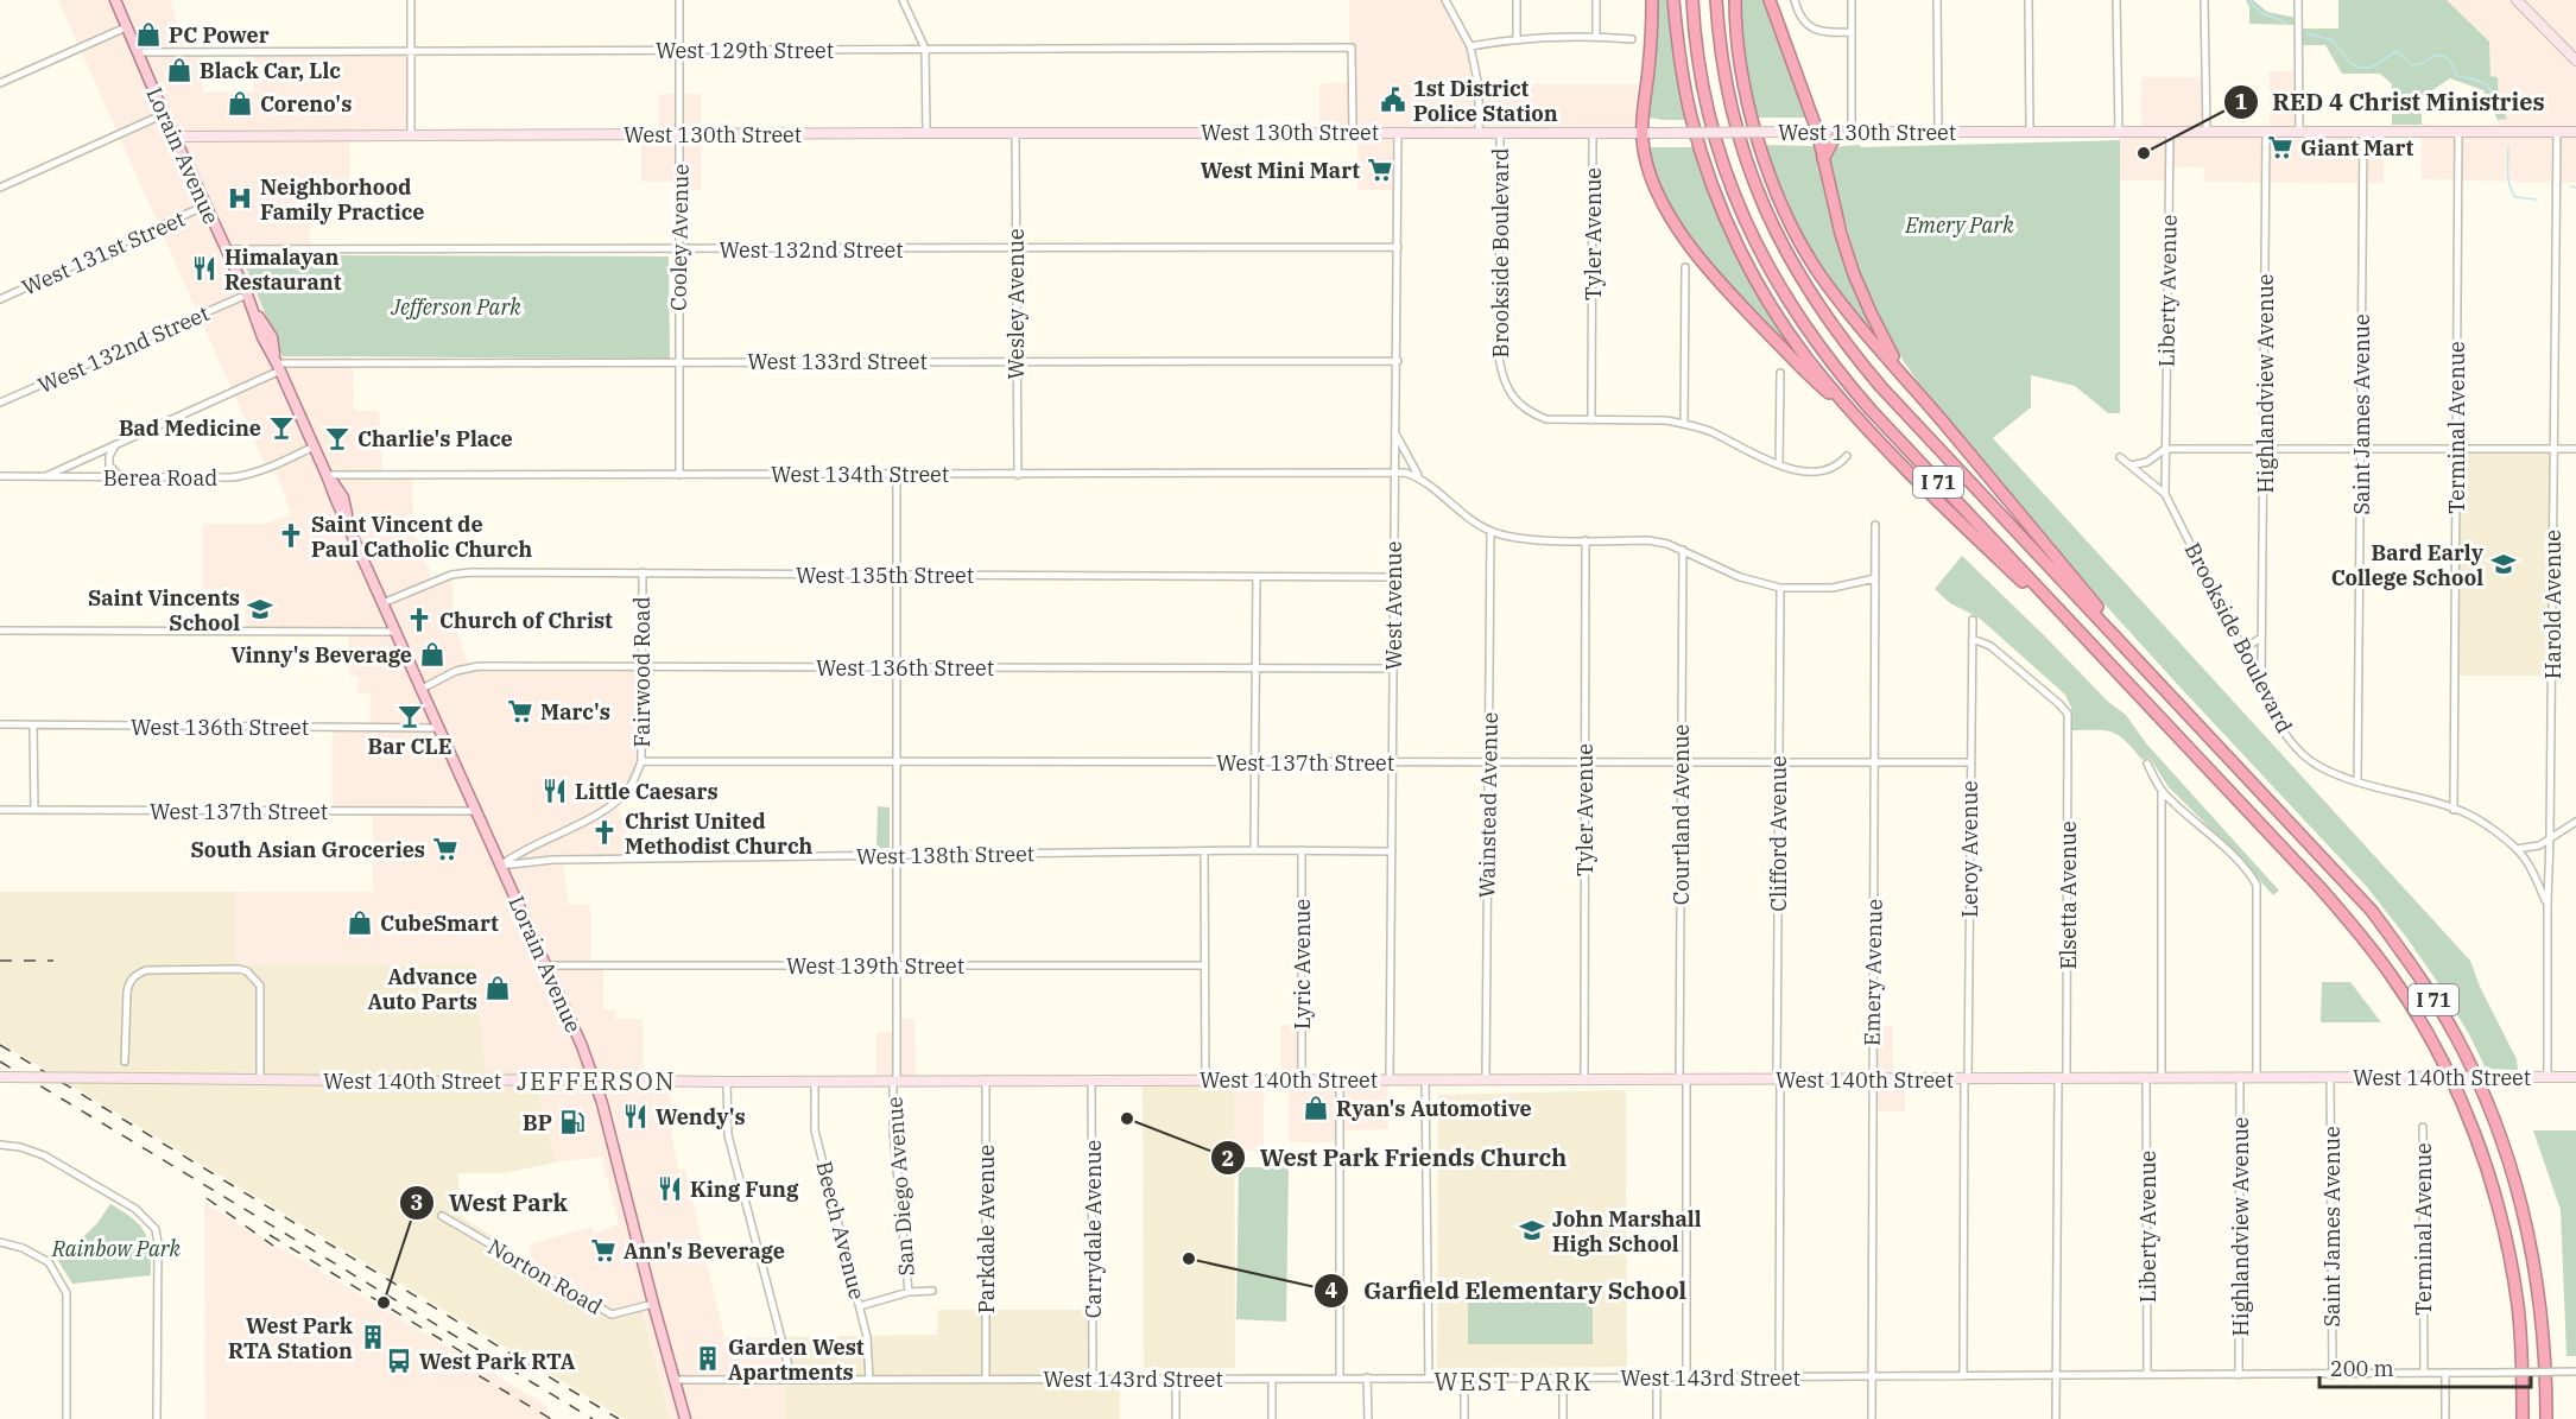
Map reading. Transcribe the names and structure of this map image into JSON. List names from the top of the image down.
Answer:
{
  "streets": {
    "highway": ["I 71"],
    "main road": ["West 130th Street", "Lorain Avenue", "West 140th Street"],
    "street": [
      "West 129th Street",
      "Tyler Avenue",
      "Cooley Avenue",
      "West 132nd Street",
      "West 131st Street",
      "Brookside Boulevard",
      "Liberty Avenue",
      "Wesley Avenue",
      "West 133rd Street",
      "Highlandview Avenue",
      "Saint James Avenue",
      "Terminal Avenue",
      "West 134th Street",
      "Berea Road",
      "West 135th Street",
      "Harold Avenue",
      "West Avenue",
      "West 136th Street",
      "Fairwood Road",
      "West 137th Street",
      "Wainstead Avenue",
      "Courtland Avenue",
      "Clifford Avenue",
      "Leroy Avenue",
      "West 138th Street",
      "Elsetta Avenue",
      "Lyric Avenue",
      "West 139th Street",
      "Emery Avenue",
      "San Diego Avenue",
      "Parkdale Avenue",
      "Carrydale Avenue",
      "Beech Avenue",
      "Norton Road",
      "West 143rd Street"
    ]
  },
  "crossings": [
    ["West 129th Street", "West 130th Street"],
    ["West 129th Street", "Lorain Avenue"],
    ["West 129th Street", "Cooley Avenue"],
    ["West 130th Street", "Lorain Avenue"],
    ["West 130th Street", "Tyler Avenue"],
    ["West 130th Street", "Cooley Avenue"],
    ["West 130th Street", "Brookside Boulevard"],
    ["West 130th Street", "Liberty Avenue"],
    ["West 130th Street", "Wesley Avenue"],
    ["West 130th Street", "Highlandview Avenue"],
    ["West 130th Street", "Saint James Avenue"],
    ["West 130th Street", "Terminal Avenue"],
    ["West 130th Street", "Harold Avenue"],
    ["West 130th Street", "West Avenue"],
    ["Lorain Avenue", "West 132nd Street"],
    ["Lorain Avenue", "West 131st Street"],
    ["Lorain Avenue", "West 133rd Street"],
    ["Lorain Avenue", "West 134th Street"],
    ["Lorain Avenue", "Berea Road"],
    ["Lorain Avenue", "West 135th Street"],
    ["Lorain Avenue", "West 136th Street"],
    ["Lorain Avenue", "Fairwood Road"],
    ["Lorain Avenue", "West 137th Street"],
    ["Lorain Avenue", "West 138th Street"],
    ["Lorain Avenue", "West 139th Street"],
    ["Lorain Avenue", "West 140th Street"],
    ["Lorain Avenue", "Norton Road"],
    ["Lorain Avenue", "West 143rd Street"],
    ["Tyler Avenue", "Brookside Boulevard"],
    ["Tyler Avenue", "West 137th Street"],
    ["Tyler Avenue", "West 140th Street"],
    ["Cooley Avenue", "West 132nd Street"],
    ["Cooley Avenue", "West 133rd Street"],
    ["Cooley Avenue", "West 134th Street"],
    ["West 132nd Street", "Wesley Avenue"],
    ["West 132nd Street", "West Avenue"],
    ["Brookside Boulevard", "Liberty Avenue"],
    ["Brookside Boulevard", "Highlandview Avenue"],
    ["Brookside Boulevard", "Saint James Avenue"],
    ["Brookside Boulevard", "Terminal Avenue"],
    ["Brookside Boulevard", "Harold Avenue"],
    ["Liberty Avenue", "West 140th Street"],
    ["Liberty Avenue", "West 143rd Street"],
    ["Wesley Avenue", "West 133rd Street"],
    ["Wesley Avenue", "West 134th Street"],
    ["West 133rd Street", "Berea Road"],
    ["West 133rd Street", "West Avenue"],
    ["Highlandview Avenue", "West 140th Street"],
    ["Highlandview Avenue", "West 143rd Street"],
    ["Saint James Avenue", "West 140th Street"],
    ["Saint James Avenue", "West 143rd Street"],
    ["Terminal Avenue", "West 143rd Street"],
    ["West 134th Street", "West Avenue"],
    ["West 134th Street", "San Diego Avenue"],
    ["West 135th Street", "West Avenue"],
    ["West 135th Street", "Fairwood Road"],
    ["West 135th Street", "San Diego Avenue"],
    ["Harold Avenue", "West 140th Street"],
    ["West Avenue", "West 136th Street"],
    ["West Avenue", "West 137th Street"],
    ["West Avenue", "West 138th Street"],
    ["West Avenue", "West 140th Street"],
    ["West 136th Street", "Fairwood Road"],
    ["West 136th Street", "San Diego Avenue"],
    ["Fairwood Road", "West 137th Street"],
    ["Fairwood Road", "West 138th Street"],
    ["West 137th Street", "Wainstead Avenue"],
    ["West 137th Street", "Courtland Avenue"],
    ["West 137th Street", "Clifford Avenue"],
    ["West 137th Street", "Leroy Avenue"],
    ["West 137th Street", "Emery Avenue"],
    ["West 137th Street", "San Diego Avenue"],
    ["Wainstead Avenue", "West 140th Street"],
    ["Courtland Avenue", "West 140th Street"],
    ["Courtland Avenue", "West 143rd Street"],
    ["Clifford Avenue", "West 140th Street"],
    ["Clifford Avenue", "West 143rd Street"],
    ["Leroy Avenue", "Elsetta Avenue"],
    ["Leroy Avenue", "West 140th Street"],
    ["Leroy Avenue", "West 143rd Street"],
    ["West 138th Street", "Lyric Avenue"],
    ["West 138th Street", "San Diego Avenue"],
    ["Elsetta Avenue", "West 140th Street"],
    ["Elsetta Avenue", "West 143rd Street"],
    ["Lyric Avenue", "West 140th Street"],
    ["West 139th Street", "San Diego Avenue"],
    ["Emery Avenue", "West 140th Street"],
    ["Emery Avenue", "West 143rd Street"],
    ["West 140th Street", "San Diego Avenue"],
    ["West 140th Street", "Parkdale Avenue"],
    ["West 140th Street", "Carrydale Avenue"],
    ["West 140th Street", "Beech Avenue"],
    ["Parkdale Avenue", "West 143rd Street"],
    ["Carrydale Avenue", "West 143rd Street"],
    ["Beech Avenue", "West 143rd Street"]
  ],
  "districts": ["JEFFERSON", "WEST PARK"],
  "parks": ["Emery Park", "Jefferson Park", "Rainbow Park"],
  "places": {
    "shop": [
      "PC Power",
      "Black Car, Llc",
      "Coreno's",
      "Vinny's Beverage",
      "CubeSmart",
      "Advance Auto Parts",
      "Ryan's Automotive"
    ],
    "public building": ["1st District Police Station"],
    "supermarket": [
      "Giant Mart",
      "West Mini Mart",
      "Marc's",
      "South Asian Groceries",
      "Ann's Beverage"
    ],
    "other": [
      "RED 4 Christ Ministries",
      "West Park Friends Church",
      "Garfield Elementary School",
      "West Park"
    ],
    "hospital": ["Neighborhood Family Practice"],
    "restaurant": [
      "Himalayan Restaurant",
      "Little Caesars",
      "Wendy's",
      "King Fung"
    ],
    "bar": ["Bad Medicine", "Charlie's Place", "Bar CLE"],
    "church": ["Saint Vincent de Paul Catholic Church", "Church of Christ", "Christ United Methodist Church"],
    "school or university": ["Bard Early College School", "Saint Vincents School", "John Marshall High School"],
    "fuel station": ["BP"],
    "building": ["West Park RTA Station", "Garden West Apartments"],
    "bus stop": ["West Park RTA"]
  },
  "scale_bar": "200 m"
}
